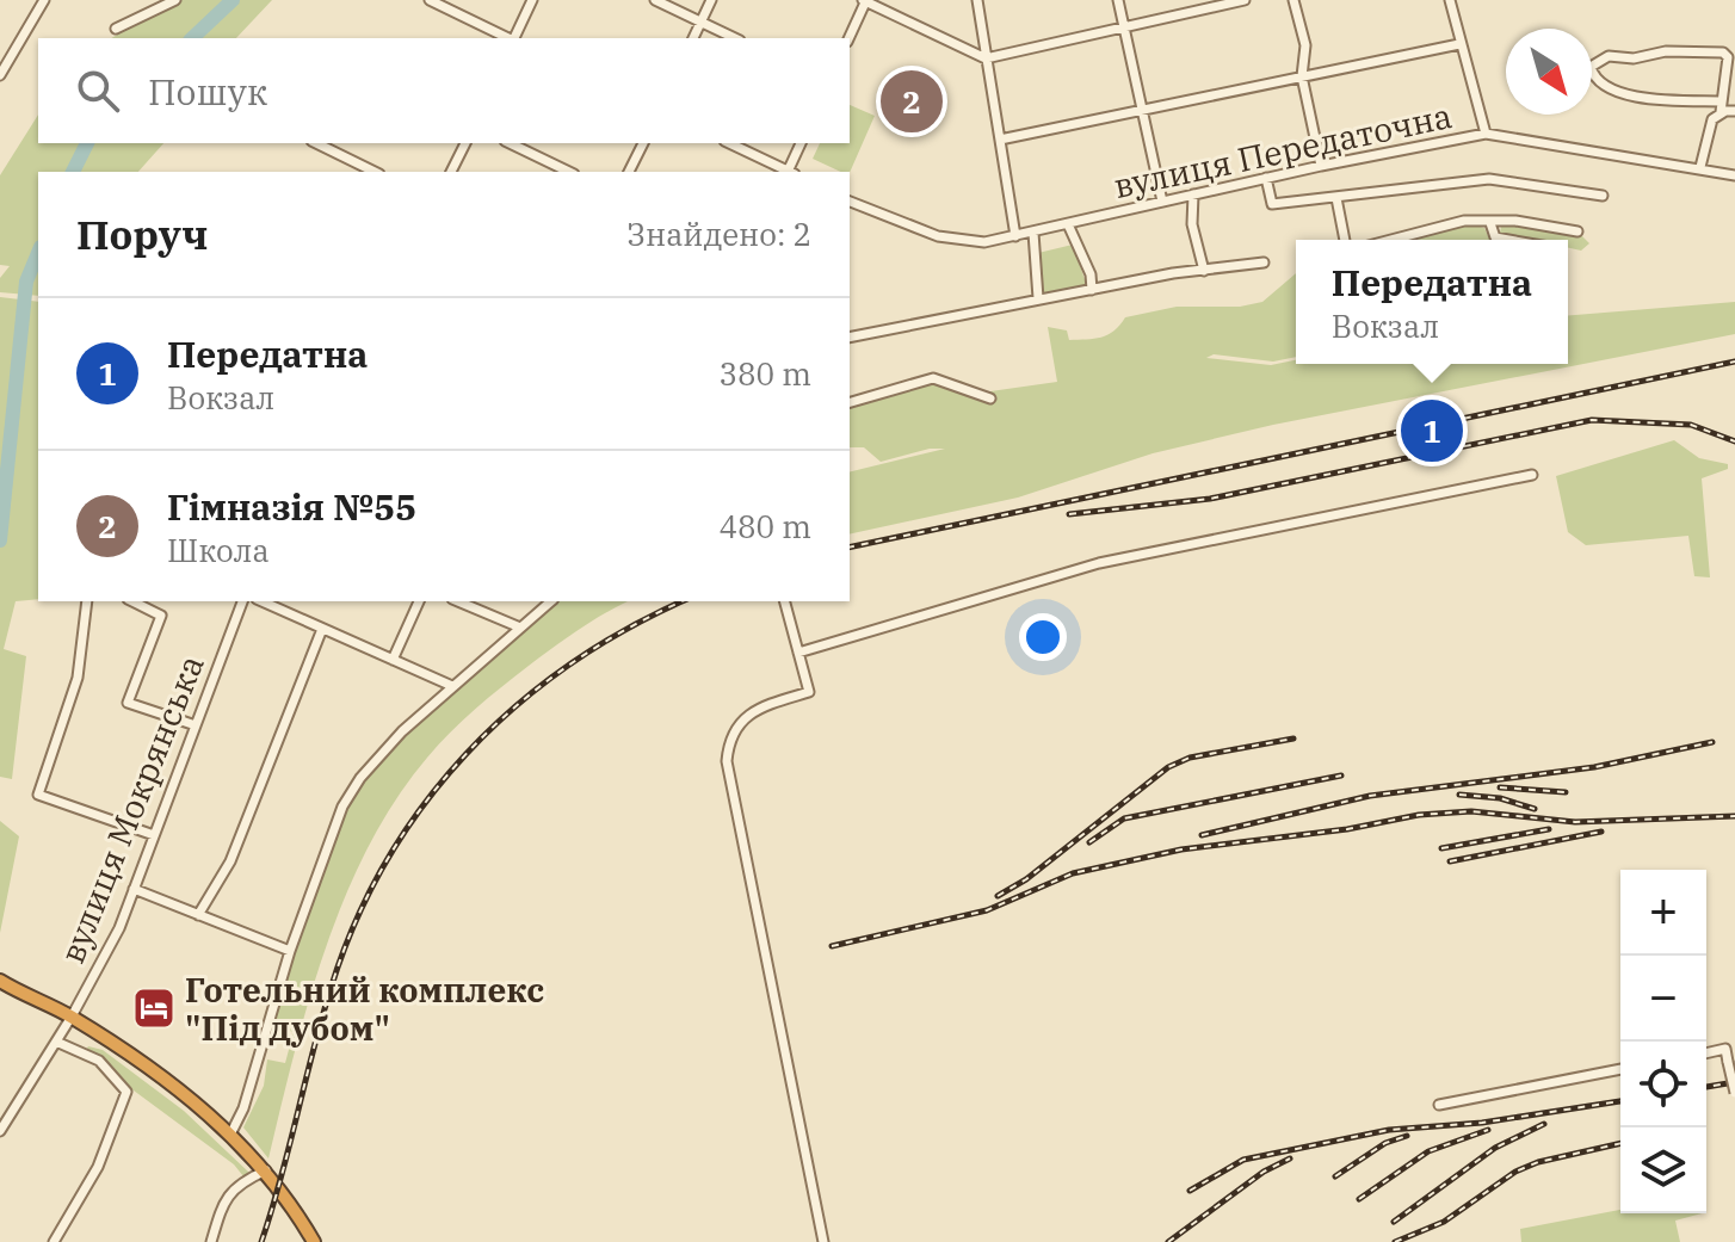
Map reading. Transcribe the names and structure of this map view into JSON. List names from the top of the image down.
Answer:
{
  "streets": {
    "street": ["вулиця Передаточна", "вулиця Мокрянська"]
  },
  "places": {
    "hotel": ["Готельний комплекс \"Під дубом\""]
  },
  "north": "bottom right",
  "page": {
    "search": "Пошук",
    "pins": ["2", "1"],
    "heading": ["Поруч", "Знайдено: 2"],
    "popup": ["Передатна", "Вокзал"],
    "list": [
      {
        "mark": "1",
        "name": "Передатна",
        "note": "Вокзал",
        "value": "380 m"
      },
      {
        "mark": "2",
        "name": "Гімназія №55",
        "note": "Школа",
        "value": "480 m"
      }
    ],
    "map_buttons": ["+", "−"]
  }
}
